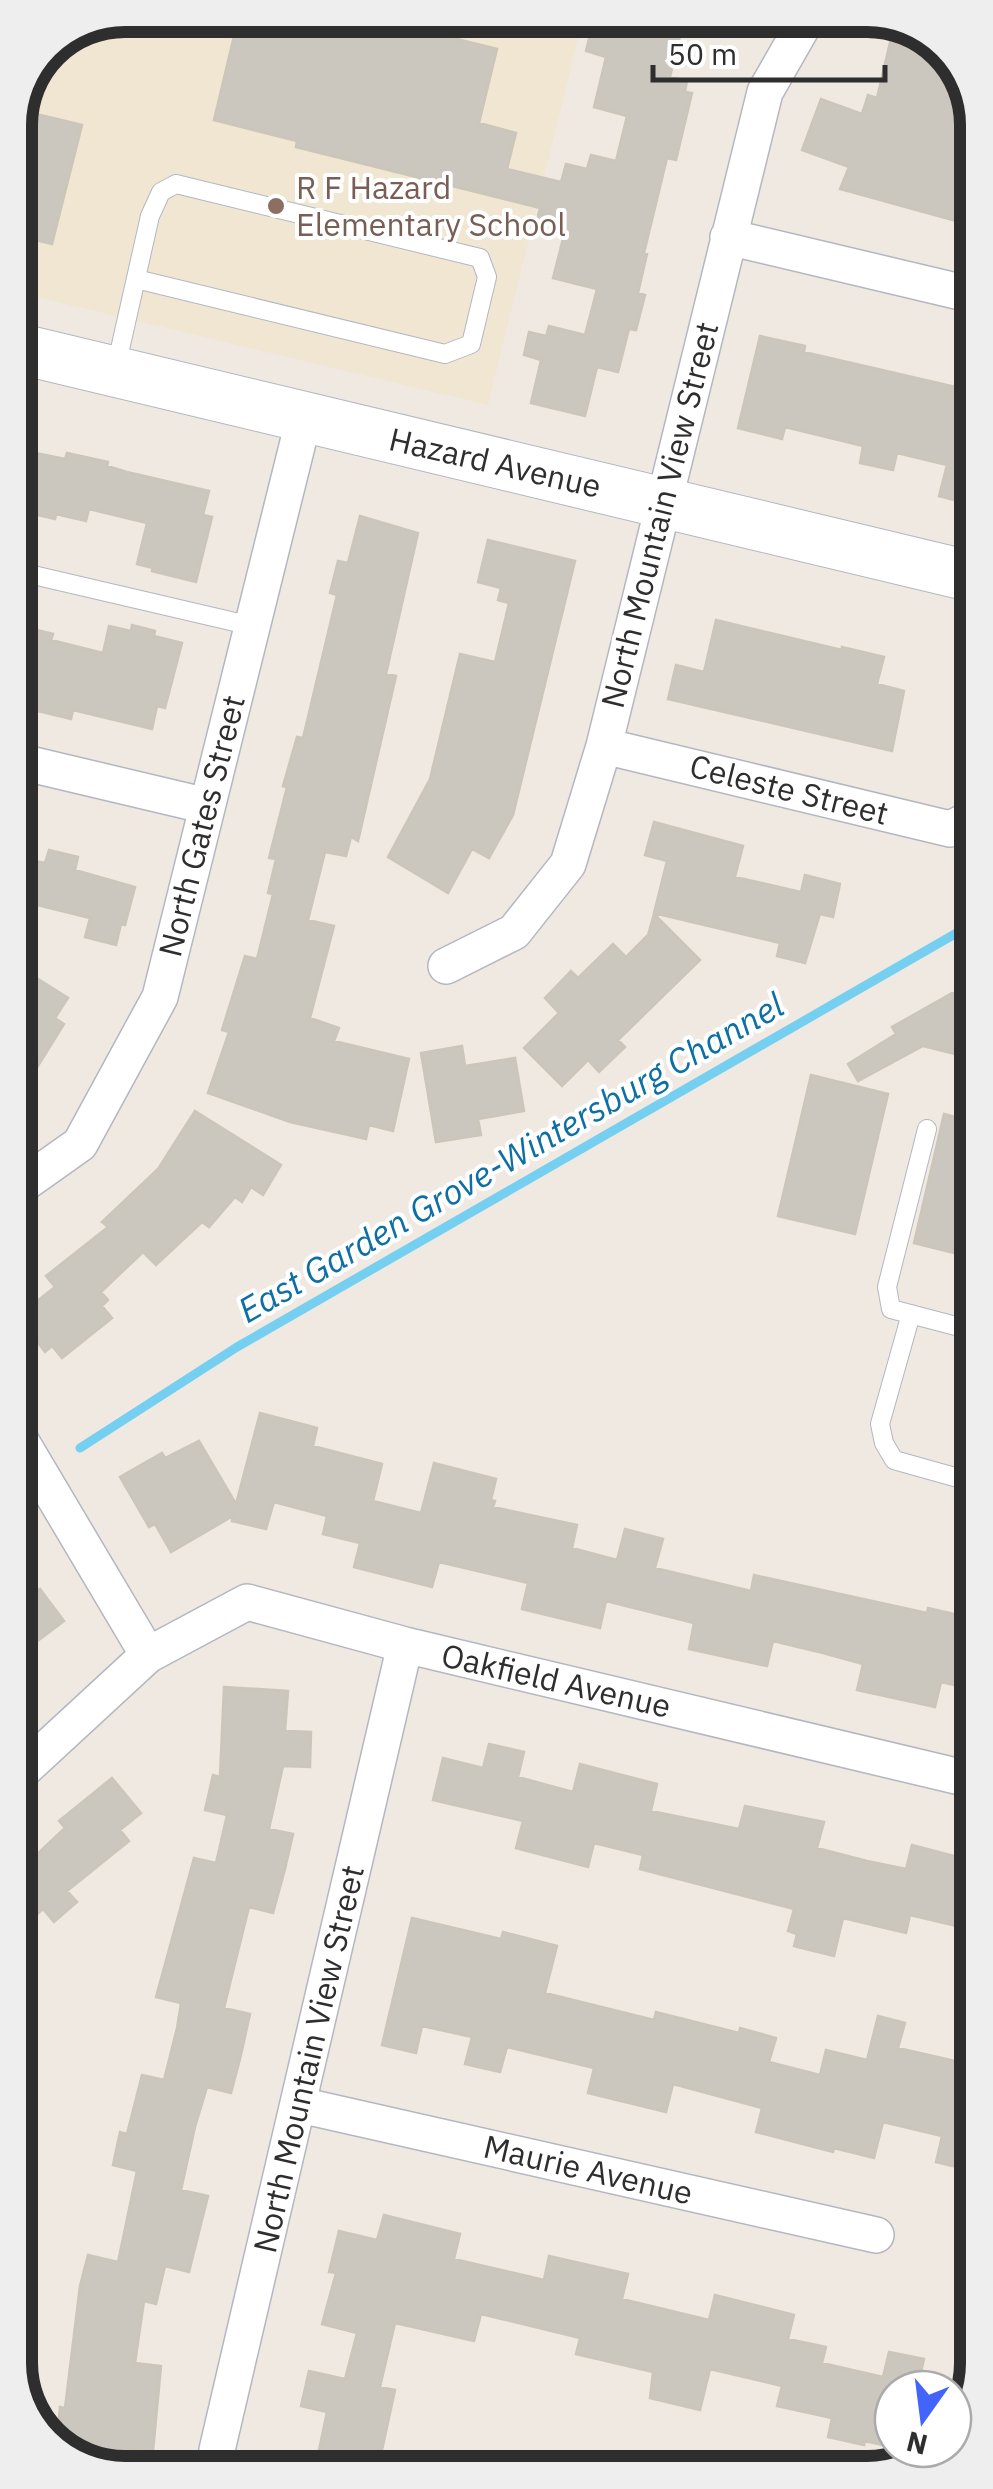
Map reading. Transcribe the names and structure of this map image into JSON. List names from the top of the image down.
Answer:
{
  "streets": {
    "street": [
      "Hazard Avenue",
      "North Mountain View Street",
      "Celeste Street",
      "North Gates Street",
      "Oakfield Avenue",
      "Maurie Avenue"
    ]
  },
  "crossings": [
    ["Hazard Avenue", "North Mountain View Street"],
    ["Hazard Avenue", "North Gates Street"],
    ["North Mountain View Street", "Celeste Street"],
    ["North Mountain View Street", "Oakfield Avenue"],
    ["North Mountain View Street", "Maurie Avenue"]
  ],
  "water": ["East Garden Grove-Wintersburg Channel"],
  "places": ["R F Hazard Elementary School"],
  "scale_bar": "50 m",
  "north": "bottom"
}
